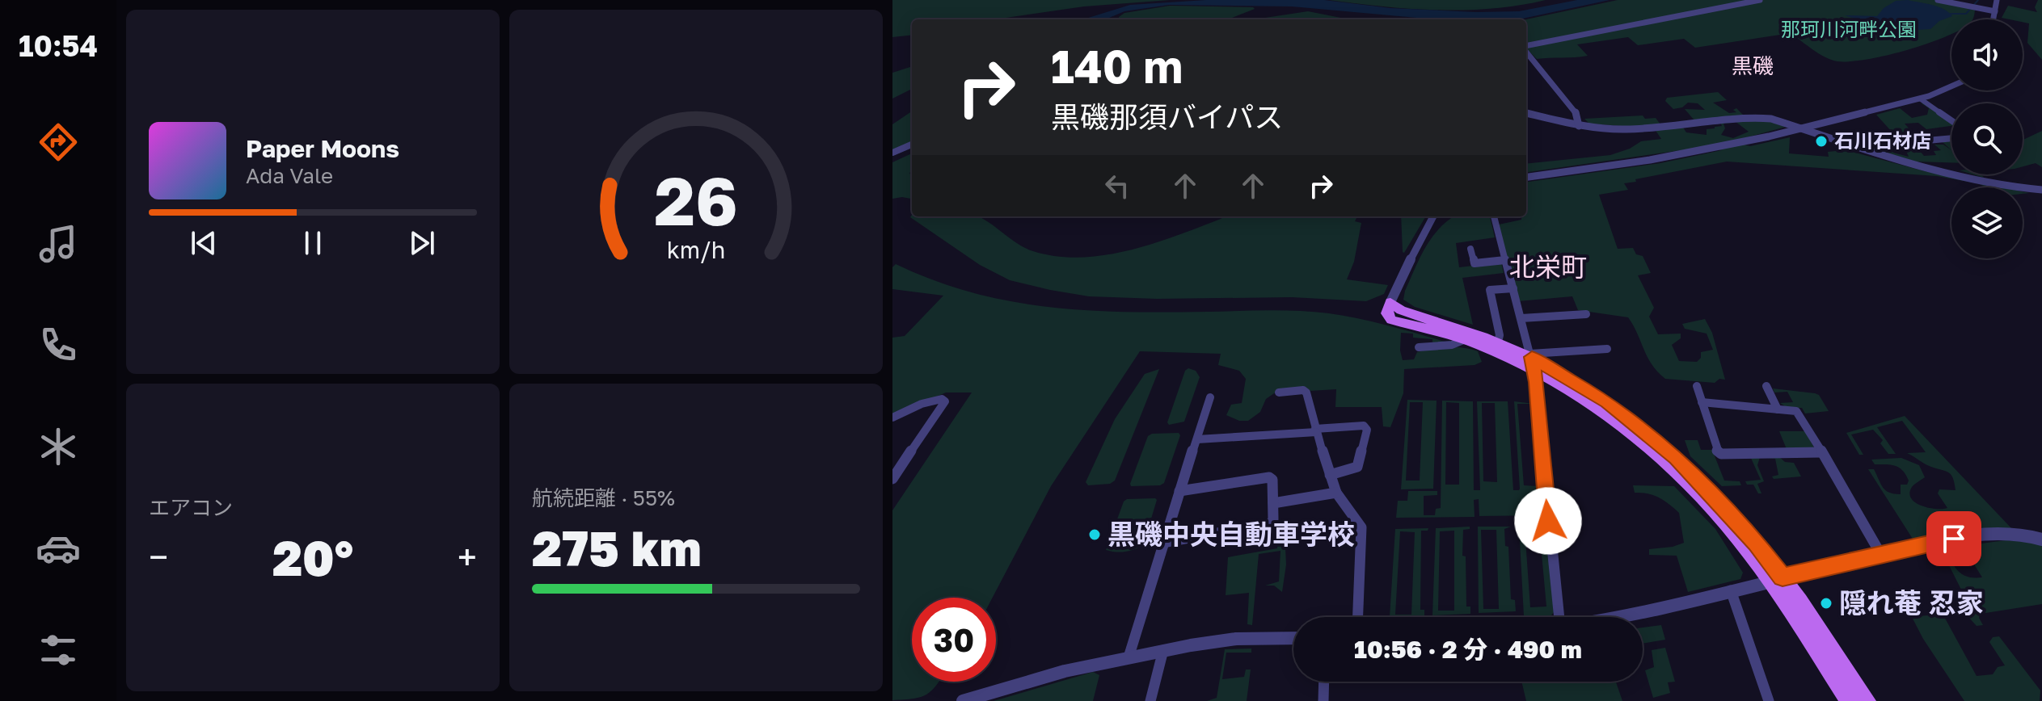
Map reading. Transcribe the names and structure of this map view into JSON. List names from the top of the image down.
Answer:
{
  "districts": ["黒磯", "北栄町"],
  "parks": ["那珂川河畔公園"],
  "places": ["石川石材店", "黒磯中央自動車学校", "隠れ菴 忍家"],
  "page": {
    "tabs": "10:54",
    "turn": ["140 m", "黒磯那須バイパス"],
    "song": ["Paper Moons", "Ada Vale"],
    "tile": [
      "エアコン",
      ["航続距離 · 55%", "275 km"]
    ],
    "heat": ["−", "20°", "+"],
    "limit": "30",
    "trip": "10:56 · 2 分 · 490 m",
    "gauge": ["26", "km/h"]
  }
}
